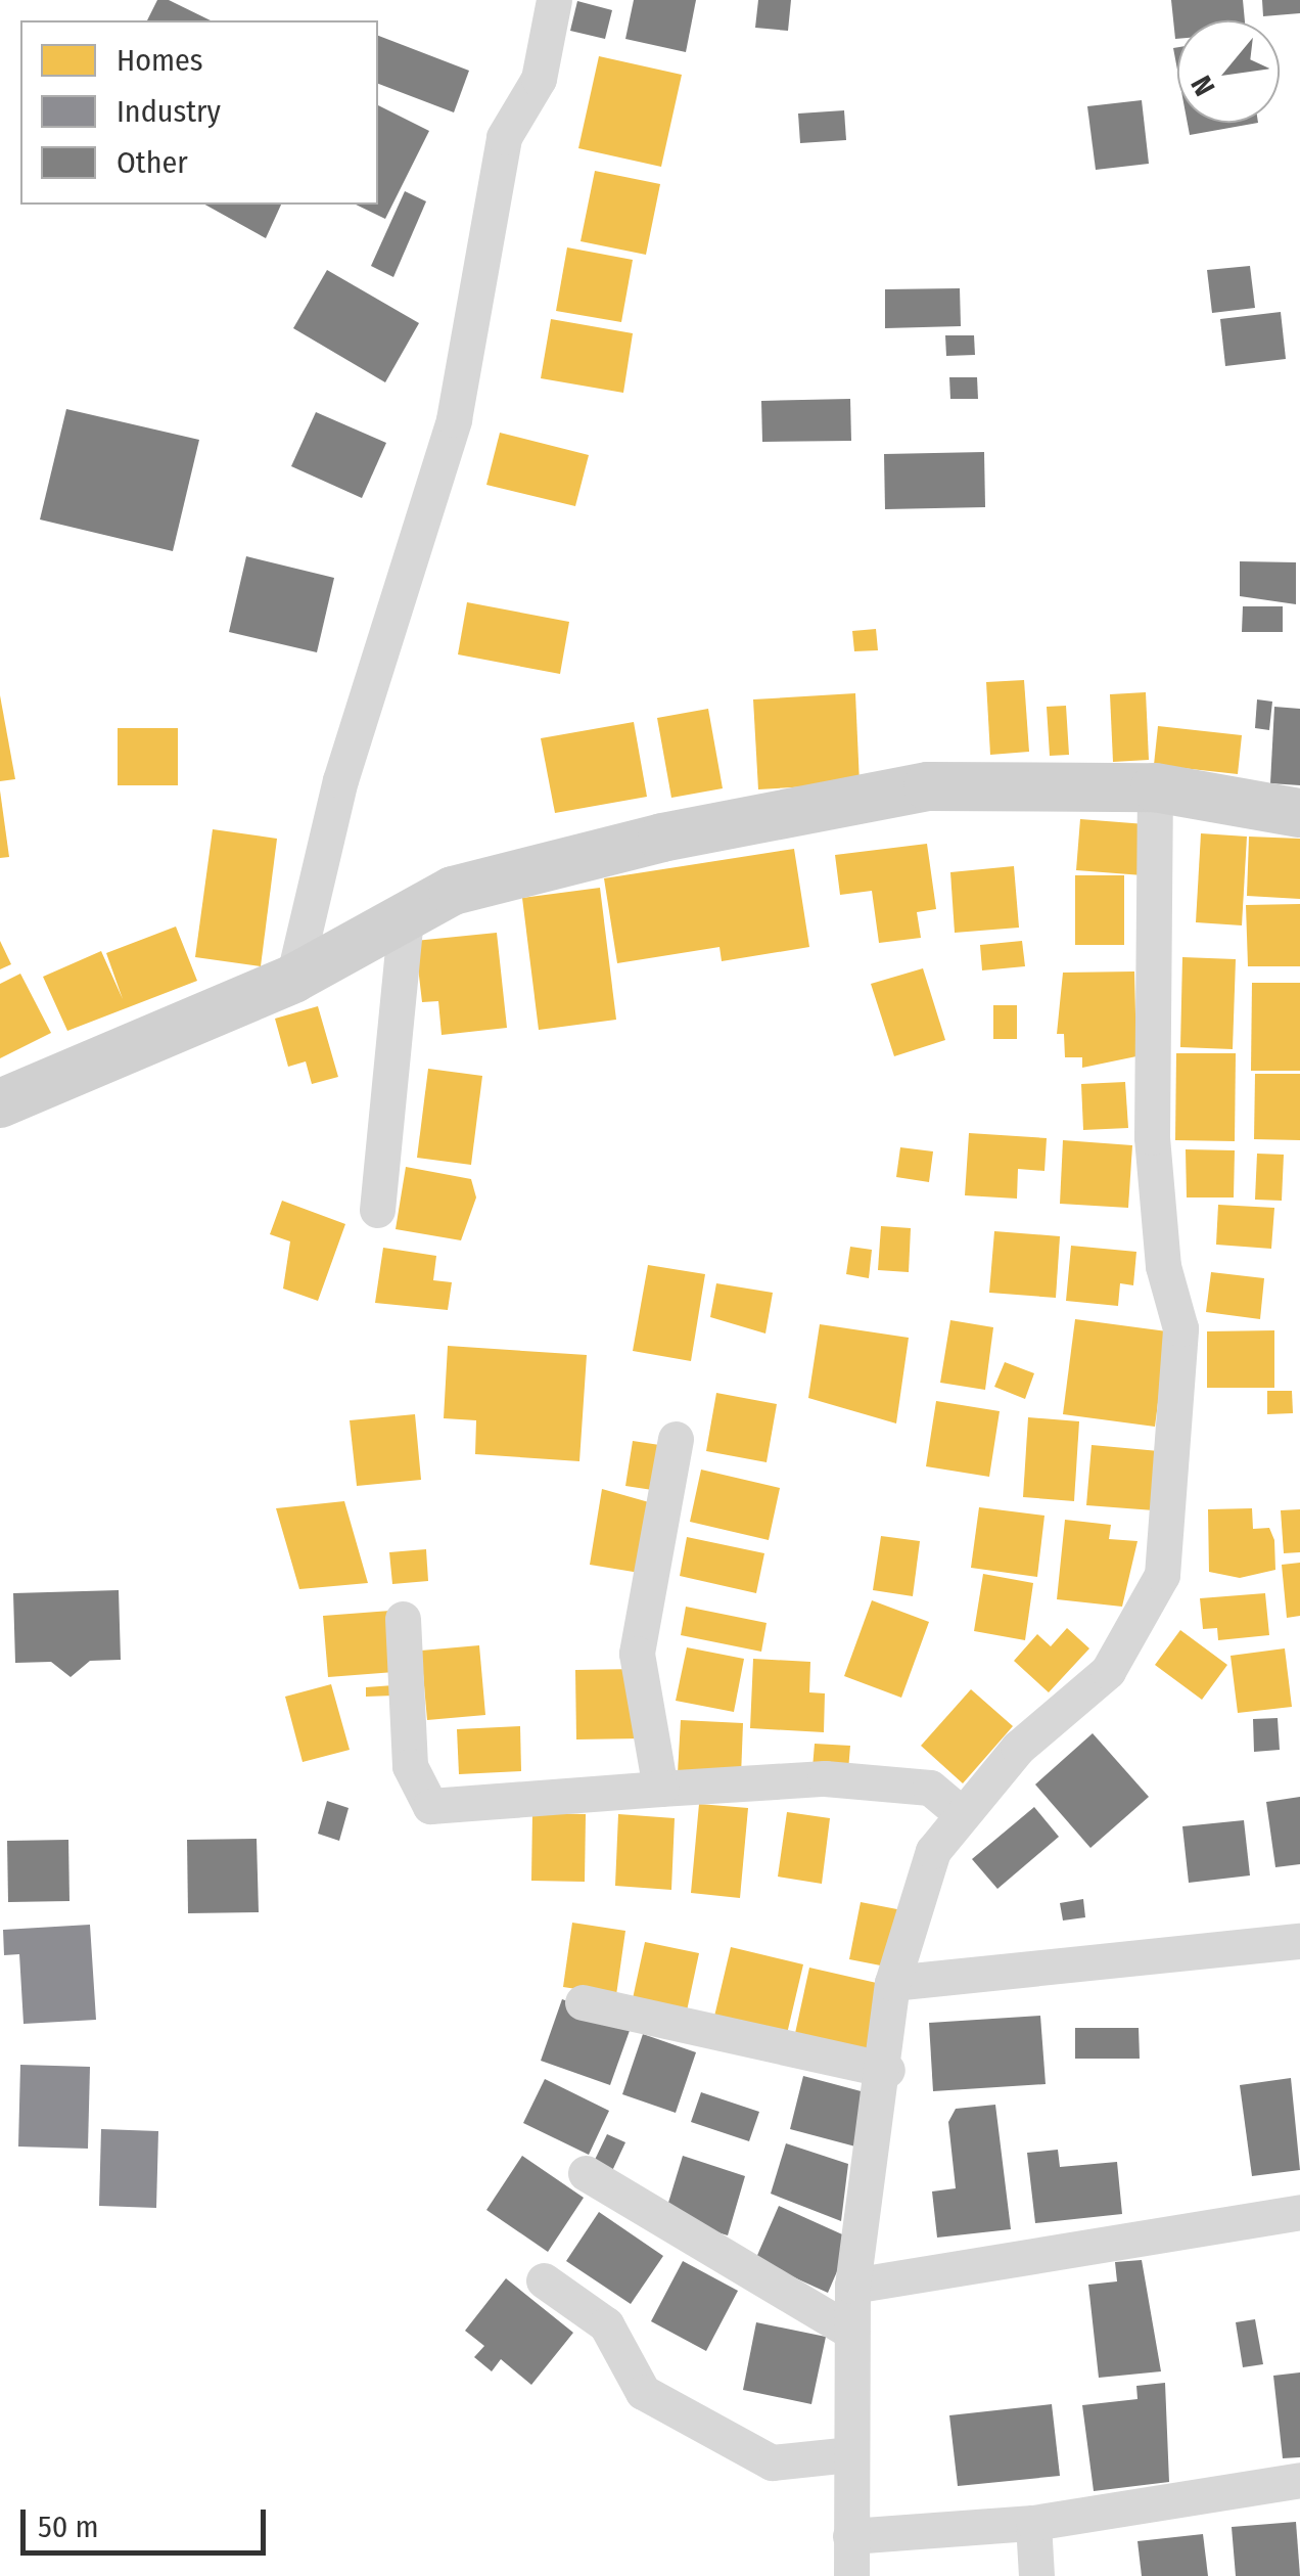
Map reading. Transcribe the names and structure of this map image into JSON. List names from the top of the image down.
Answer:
{
  "legend": ["Homes", "Industry", "Other"],
  "scale_bar": "50 m",
  "north": "bottom left"
}
